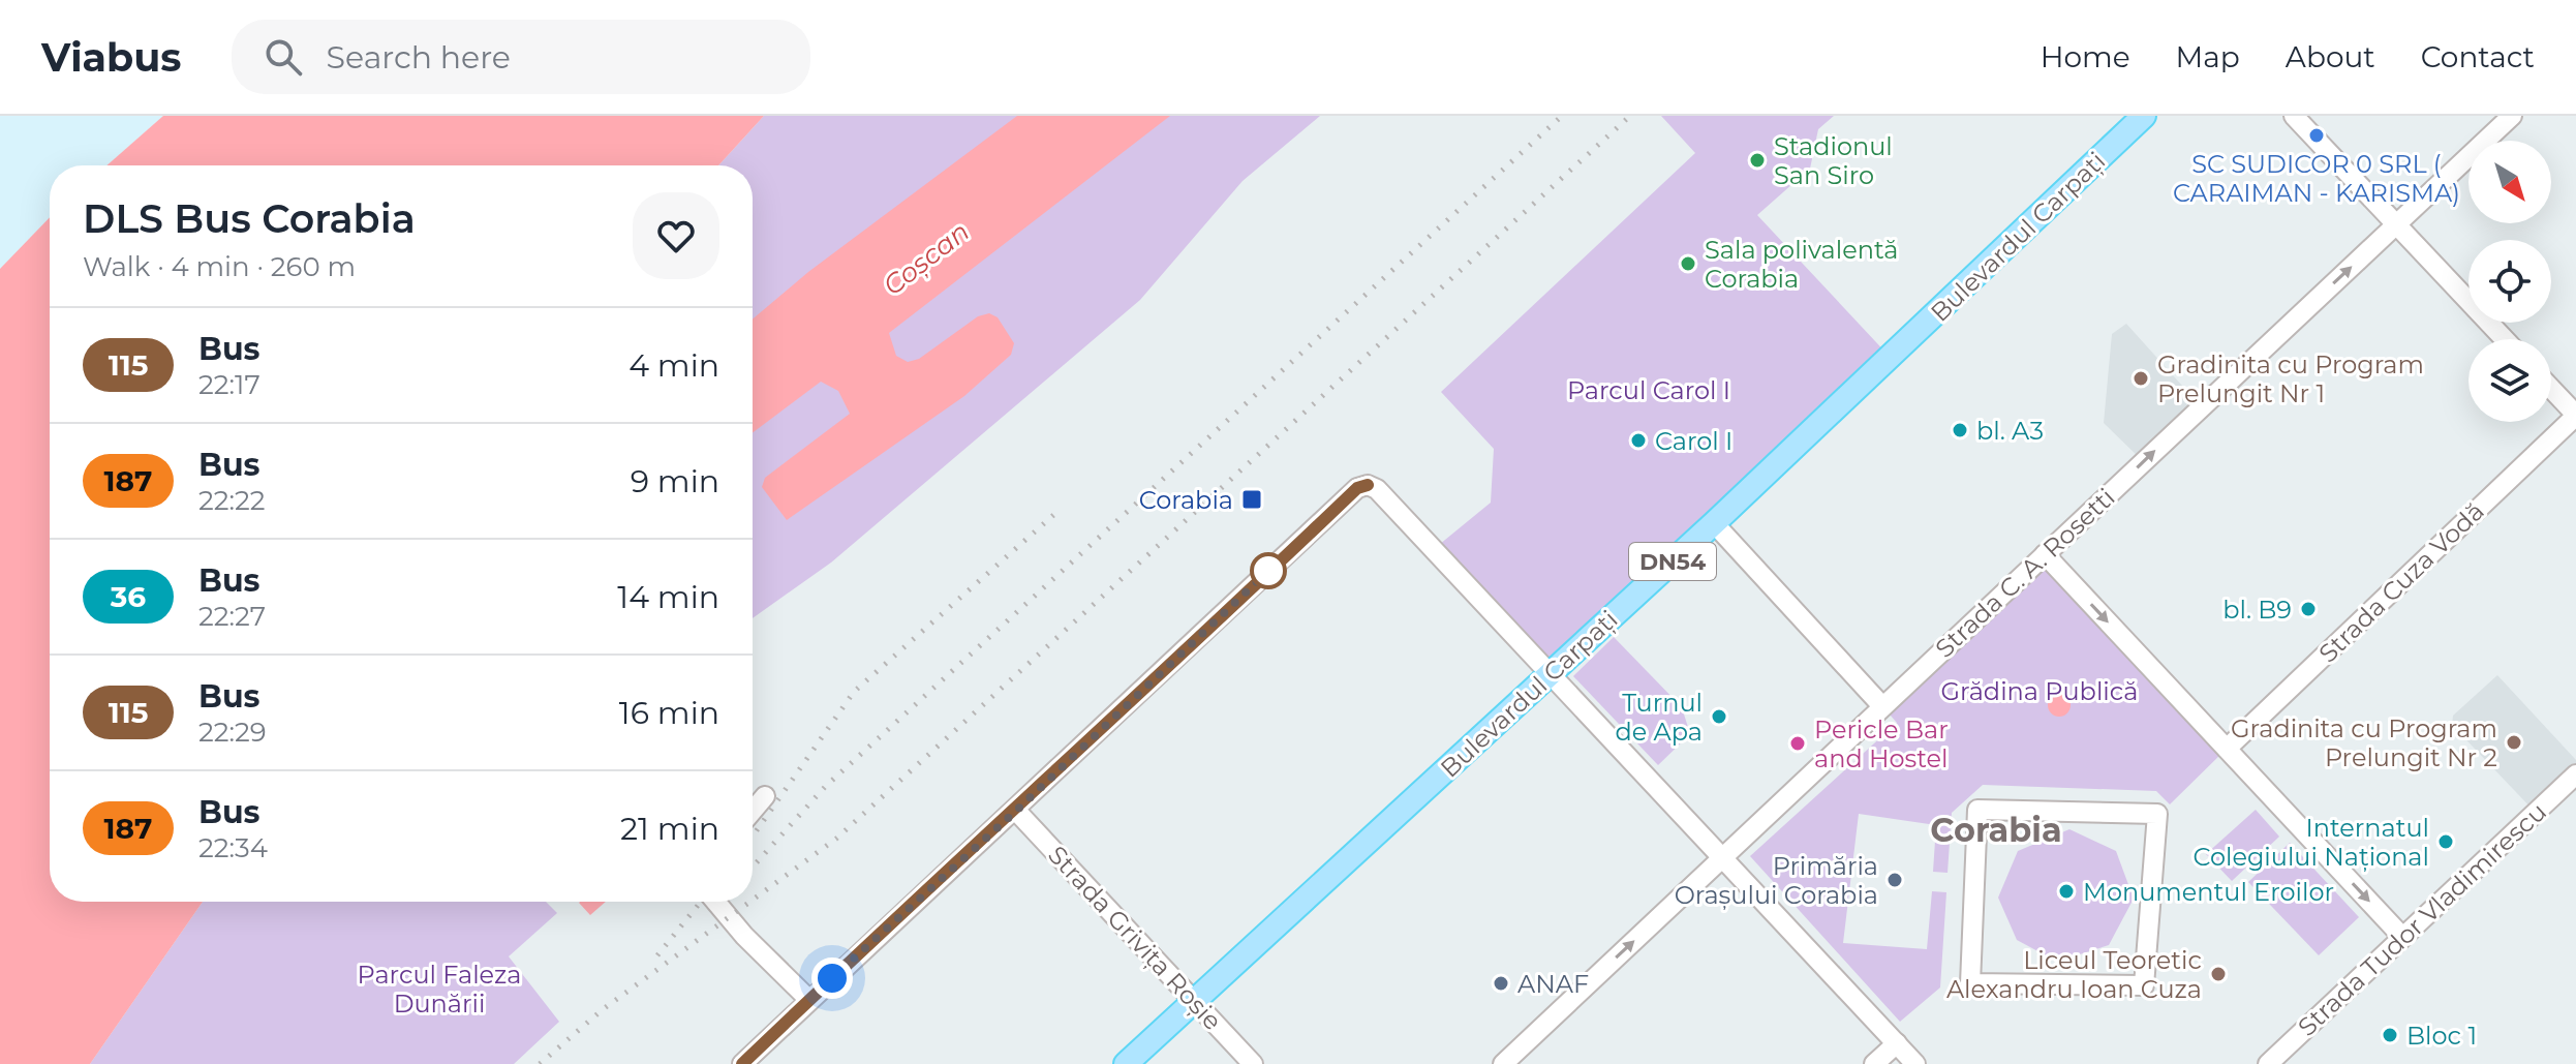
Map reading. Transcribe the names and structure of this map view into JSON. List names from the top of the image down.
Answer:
{
  "streets": {
    "main road": ["Bulevardul Carpați", "DN54"],
    "street": [
      "Strada C. A. Rosetti",
      "Strada Cuza Vodă",
      "Strada Tudor Vladimirescu",
      "Strada Grivița Roșie"
    ]
  },
  "crossings": [
    ["Bulevardul Carpați", "Strada Grivița Roșie"]
  ],
  "one_way": ["Strada C. A. Rosetti"],
  "districts": ["Corabia"],
  "water": ["Coșcan"],
  "parks": ["Parcul Carol I", "Grădina Publică", "Parcul Faleza Dunării"],
  "places": {
    "other": [
      "SC SUDICOR 0 SRL ( CARAIMAN - KARISMA)",
      "Stadionul San Siro",
      "Sala polivalentă Corabia",
      "Gradinita cu Program Prelungit Nr 1",
      "bl. A3",
      "Carol I",
      "bl. B9",
      "Turnul de Apa",
      "Gradinita cu Program Prelungit Nr 2",
      "Pericle Bar and Hostel",
      "Internatul Colegiului Național",
      "Primăria Orașului Corabia",
      "Monumentul Eroilor",
      "Liceul Teoretic Alexandru Ioan Cuza",
      "ANAF",
      "Bloc 1"
    ],
    "transit": ["Corabia"]
  },
  "lines": ["bus line 115"],
  "north": "bottom right",
  "page": {
    "header": "Viabus",
    "search": "Search here",
    "nav": [
      "Home",
      "Map",
      "About",
      "Contact"
    ],
    "heading": ["DLS Bus Corabia", "Walk · 4 min · 260 m"],
    "list": [
      {
        "mark": "115",
        "name": "Bus",
        "note": "22:17",
        "value": "4 min"
      },
      {
        "mark": "187",
        "name": "Bus",
        "note": "22:22",
        "value": "9 min"
      },
      {
        "mark": "36",
        "name": "Bus",
        "note": "22:27",
        "value": "14 min"
      },
      {
        "mark": "115",
        "name": "Bus",
        "note": "22:29",
        "value": "16 min"
      },
      {
        "mark": "187",
        "name": "Bus",
        "note": "22:34",
        "value": "21 min"
      }
    ]
  }
}
